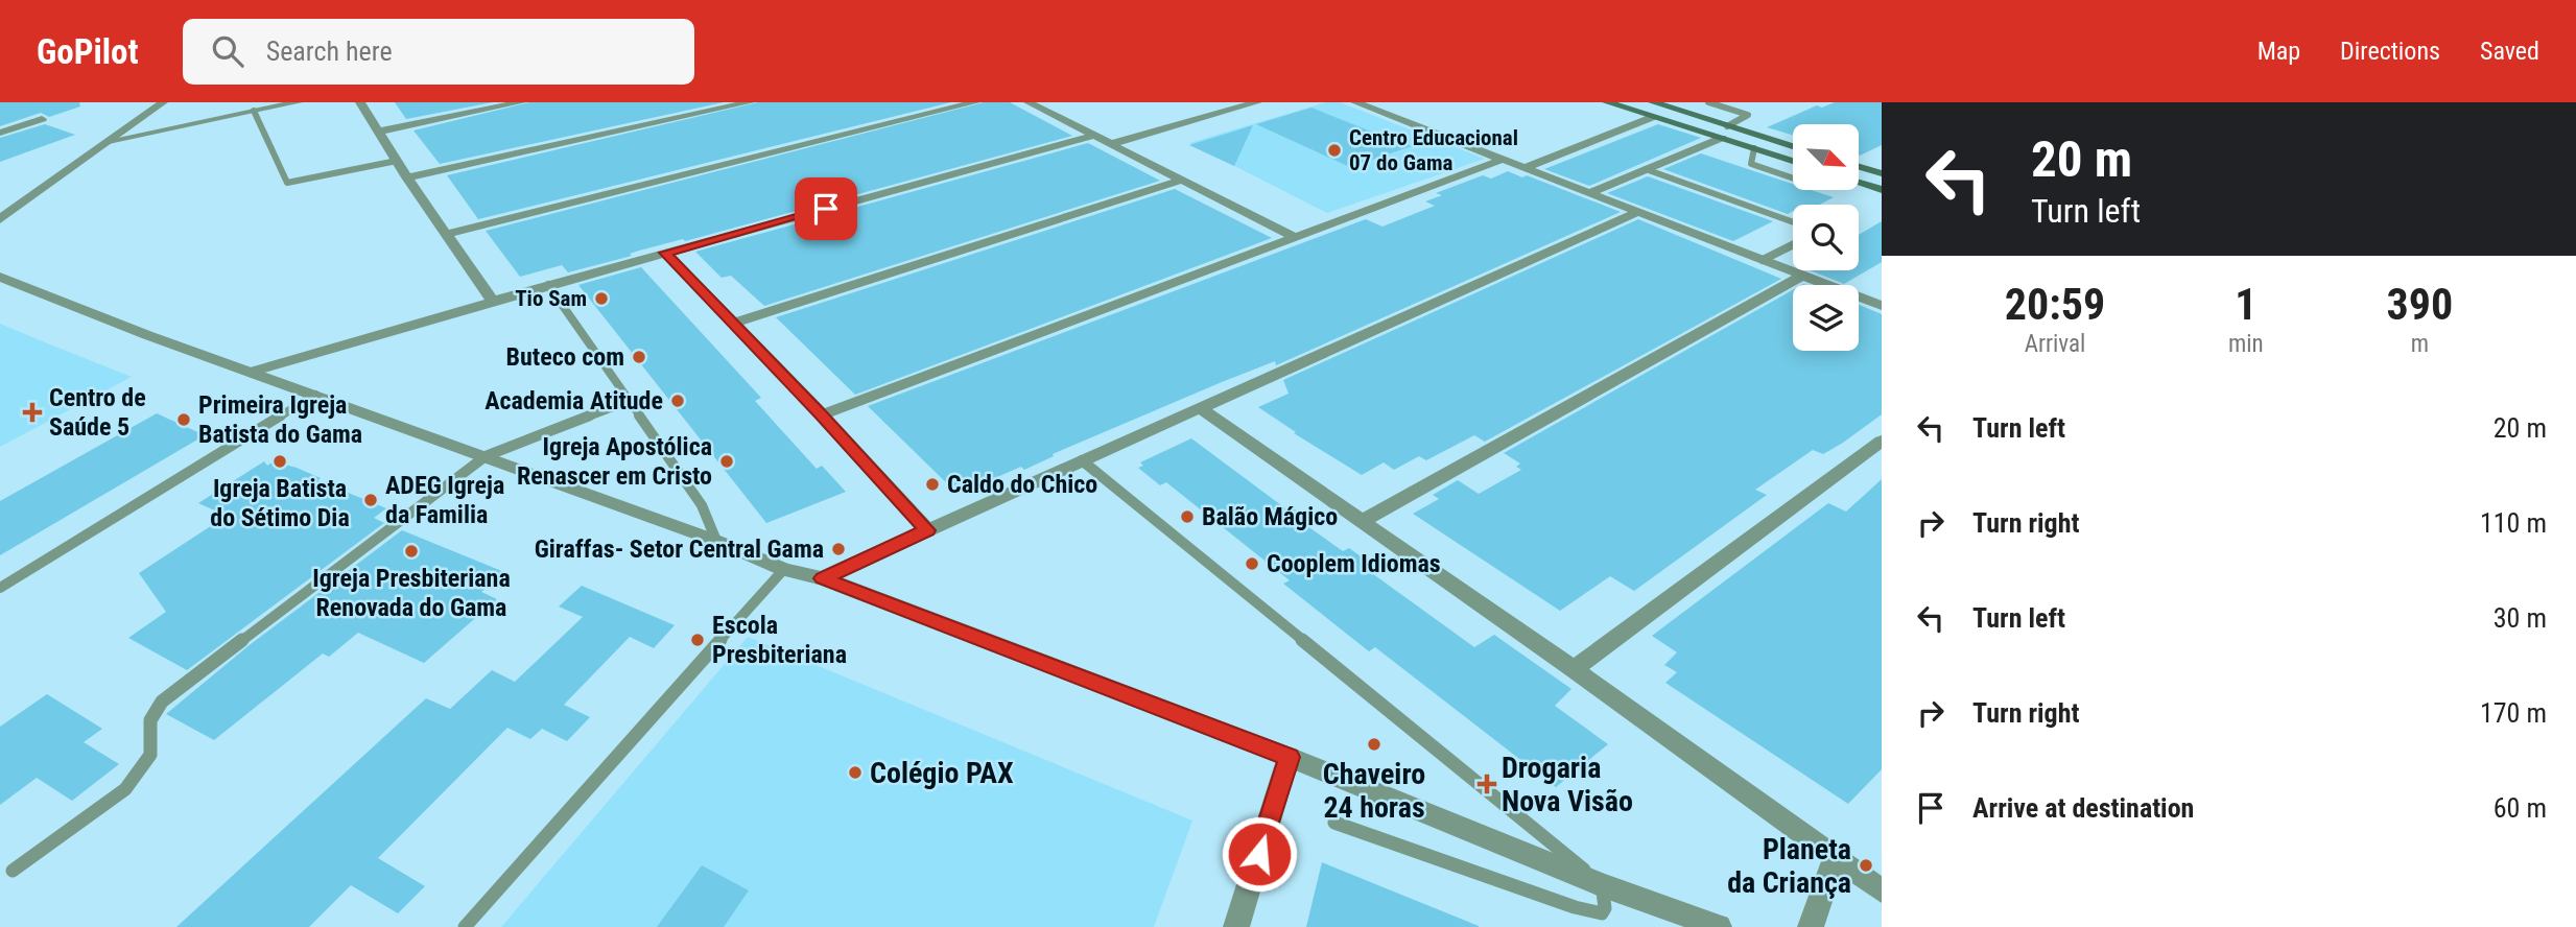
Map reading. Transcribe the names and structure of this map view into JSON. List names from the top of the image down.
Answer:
{
  "places": {
    "other": [
      "Centro Educacional 07 do Gama",
      "Tio Sam",
      "Buteco com",
      "Academia Atitude",
      "Primeira Igreja Batista do Gama",
      "Igreja Batista do Sétimo Dia",
      "Igreja Apostólica Renascer em Cristo",
      "Caldo do Chico",
      "ADEG Igreja da Familia",
      "Balão Mágico",
      "Giraffas- Setor Central Gama",
      "Igreja Presbiteriana Renovada do Gama",
      "Cooplem Idiomas",
      "Escola Presbiteriana",
      "Chaveiro 24 horas",
      "Colégio PAX",
      "Planeta da Criança"
    ],
    "health": ["Centro de Saúde 5", "Drogaria Nova Visão"]
  },
  "north": "bottom right",
  "page": {
    "header": "GoPilot",
    "search": "Search here",
    "nav": ["Map", "Directions", "Saved"],
    "turn": ["20 m", "Turn left"],
    "eta": [
      "20:59",
      "Arrival",
      "1",
      "min",
      "390",
      "m"
    ],
    "list": [
      {
        "name": "Turn left",
        "value": "20 m"
      },
      {
        "name": "Turn right",
        "value": "110 m"
      },
      {
        "name": "Turn left",
        "value": "30 m"
      },
      {
        "name": "Turn right",
        "value": "170 m"
      },
      {
        "name": "Arrive at destination",
        "value": "60 m"
      }
    ]
  }
}
